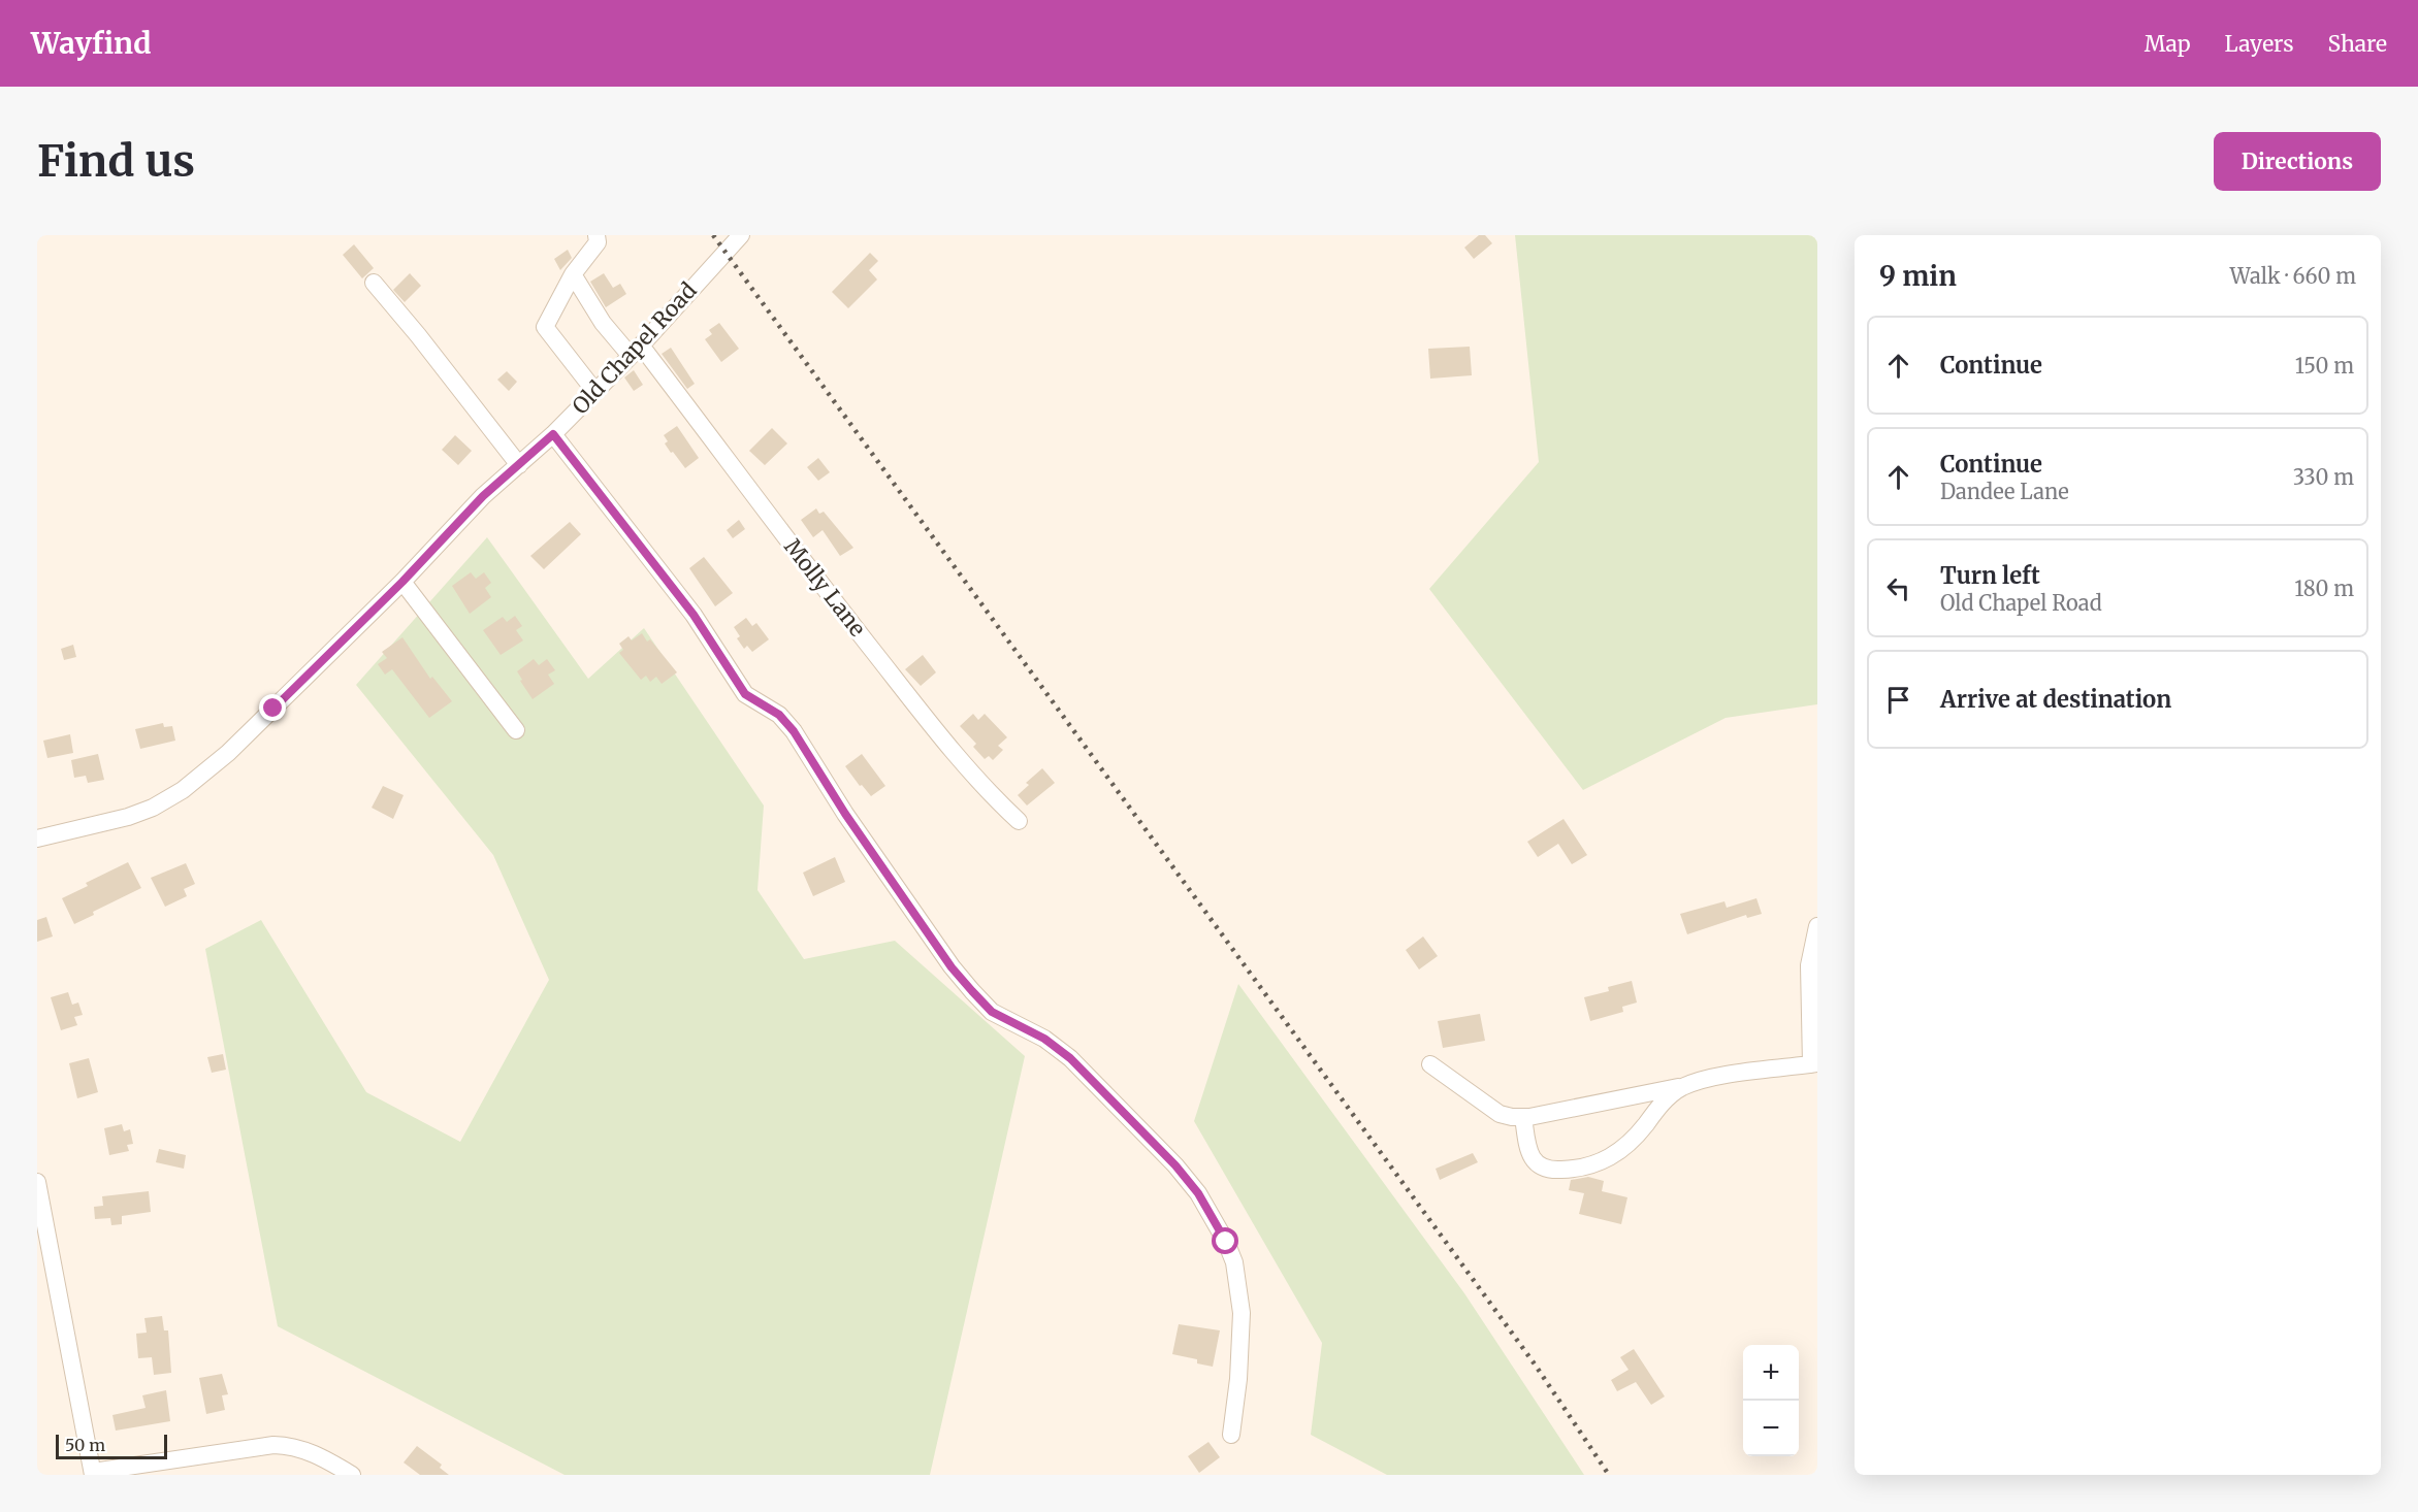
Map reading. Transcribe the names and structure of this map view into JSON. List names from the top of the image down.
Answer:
{
  "streets": {
    "street": ["Old Chapel Road", "Molly Lane"]
  },
  "crossings": [
    ["Old Chapel Road", "Molly Lane"]
  ],
  "scale_bar": "50 m",
  "page": {
    "header": "Wayfind",
    "nav": ["Map", "Layers", "Share"],
    "buttons": "Directions",
    "title": "Find us",
    "heading": ["9 min", "Walk · 660 m"],
    "list": [
      ["Continue", "150 m"],
      ["Continue", "Dandee Lane", "330 m"],
      ["Turn left", "Old Chapel Road", "180 m"],
      "Arrive at destination"
    ],
    "map_buttons": ["+", "−"],
    "scale": "50 m"
  }
}
